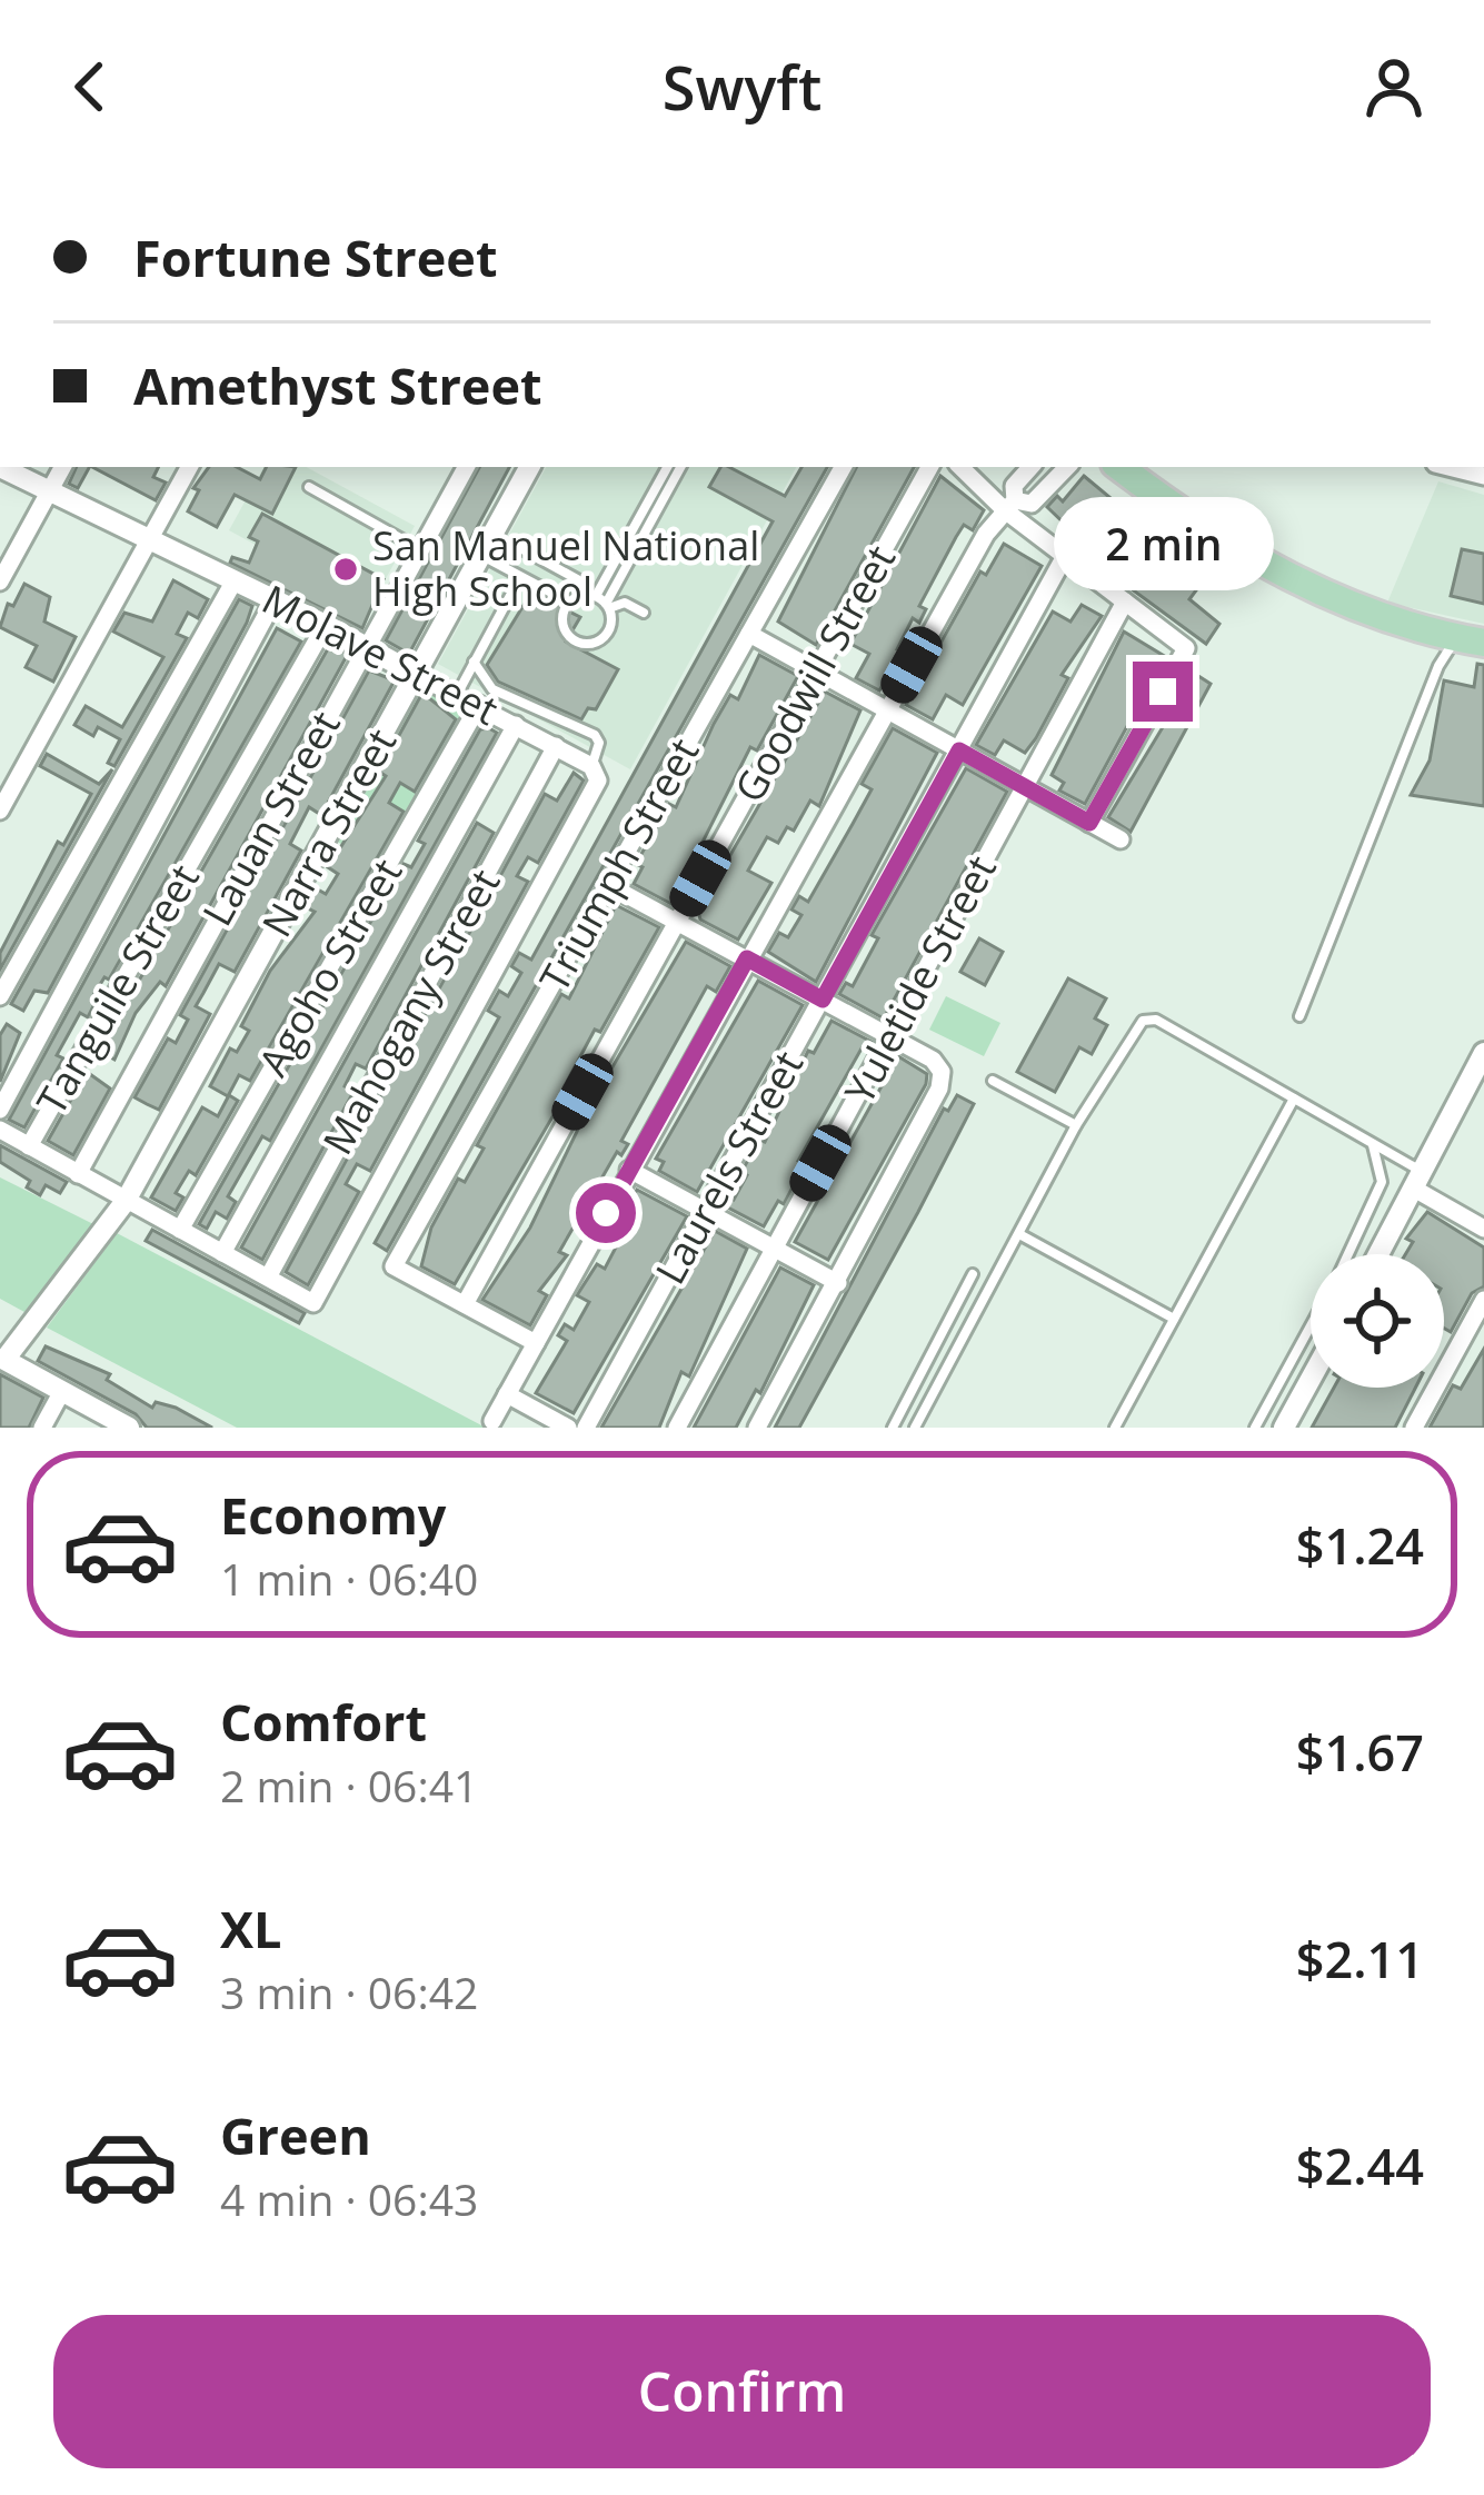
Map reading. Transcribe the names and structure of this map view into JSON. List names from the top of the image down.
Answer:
{
  "streets": {
    "street": [
      "Molave Street",
      "Goodwill Street",
      "Lauan Street",
      "Narra Street",
      "Triumph Street",
      "Agoho Street",
      "Yuletide Street",
      "Tanguile Street",
      "Mahogany Street",
      "Laurels Street"
    ]
  },
  "crossings": [
    ["Molave Street", "Lauan Street"],
    ["Molave Street", "Narra Street"],
    ["Molave Street", "Agoho Street"],
    ["Molave Street", "Tanguile Street"],
    ["Molave Street", "Mahogany Street"],
    ["Goodwill Street", "Triumph Street"]
  ],
  "places": ["San Manuel National High School"],
  "page": {
    "header": "Swyft",
    "banner": ["Fortune Street", "Amethyst Street"],
    "bubble": "2 min",
    "list": [
      {
        "name": "Economy",
        "note": "1 min · 06:40",
        "value": "$1.24"
      },
      {
        "name": "Comfort",
        "note": "2 min · 06:41",
        "value": "$1.67"
      },
      {
        "name": "XL",
        "note": "3 min · 06:42",
        "value": "$2.11"
      },
      {
        "name": "Green",
        "note": "4 min · 06:43",
        "value": "$2.44"
      }
    ],
    "buttons": "Confirm"
  }
}
